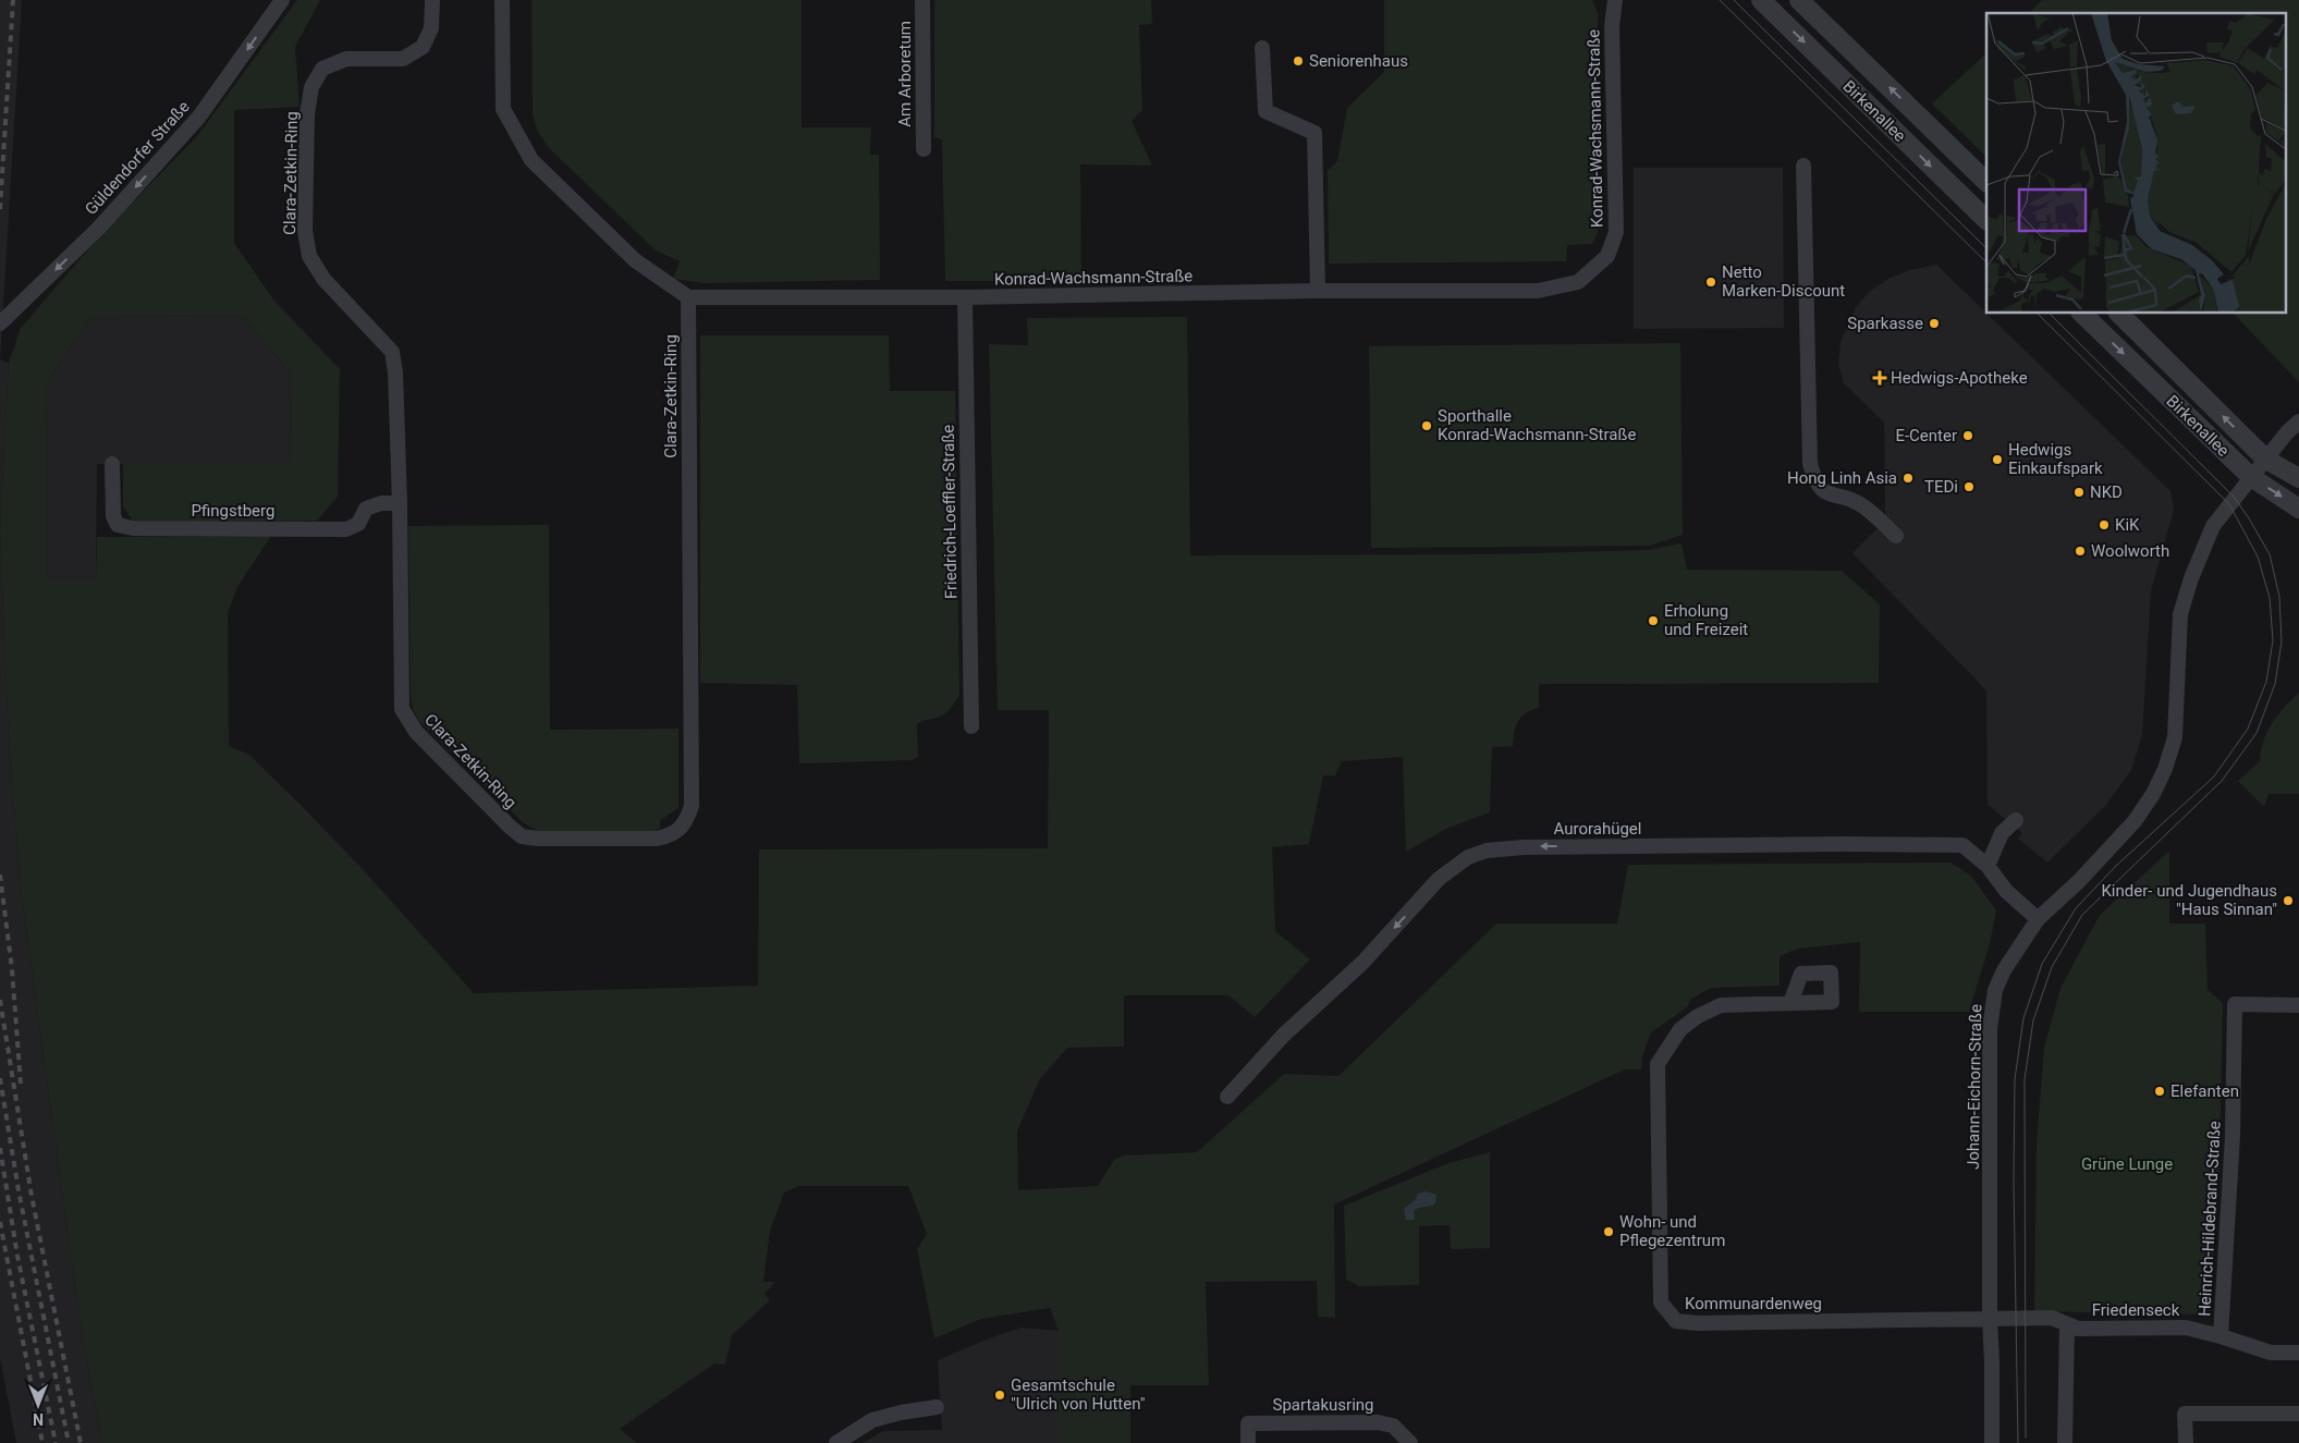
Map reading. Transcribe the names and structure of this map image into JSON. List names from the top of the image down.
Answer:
{
  "streets": {
    "street": [
      "Am Arboretum",
      "Birkenallee",
      "Konrad-Wachsmann-Straße",
      "Güldendorfer Straße",
      "Clara-Zetkin-Ring",
      "Pfingstberg",
      "Friedrich-Loeffler-Straße",
      "Aurorahügel",
      "Johann-Eichorn-Straße",
      "Heinrich-Hildebrand-Straße",
      "Kommunardenweg",
      "Friedenseck",
      "Spartakusring"
    ]
  },
  "crossings": [
    ["Birkenallee", "Johann-Eichorn-Straße"],
    ["Konrad-Wachsmann-Straße", "Clara-Zetkin-Ring"],
    ["Konrad-Wachsmann-Straße", "Friedrich-Loeffler-Straße"],
    ["Clara-Zetkin-Ring", "Pfingstberg"],
    ["Aurorahügel", "Johann-Eichorn-Straße"],
    ["Johann-Eichorn-Straße", "Kommunardenweg"],
    ["Johann-Eichorn-Straße", "Friedenseck"],
    ["Heinrich-Hildebrand-Straße", "Friedenseck"],
    ["Kommunardenweg", "Friedenseck"]
  ],
  "one_way": ["Güldendorfer Straße", "Aurorahügel"],
  "parks": ["Grüne Lunge"],
  "places": {
    "other": [
      "Seniorenhaus",
      "Netto Marken-Discount",
      "Sparkasse",
      "Sporthalle Konrad-Wachsmann-Straße",
      "E-Center",
      "Hedwigs Einkaufspark",
      "Hong Linh Asia",
      "TEDi",
      "NKD",
      "KiK",
      "Woolworth",
      "Erholung und Freizeit",
      "Kinder- und Jugendhaus \"Haus Sinnan\"",
      "Elefanten",
      "Wohn- und Pflegezentrum",
      "Gesamtschule \"Ulrich von Hutten\""
    ],
    "health": ["Hedwigs-Apotheke"]
  },
  "north": "bottom"
}
